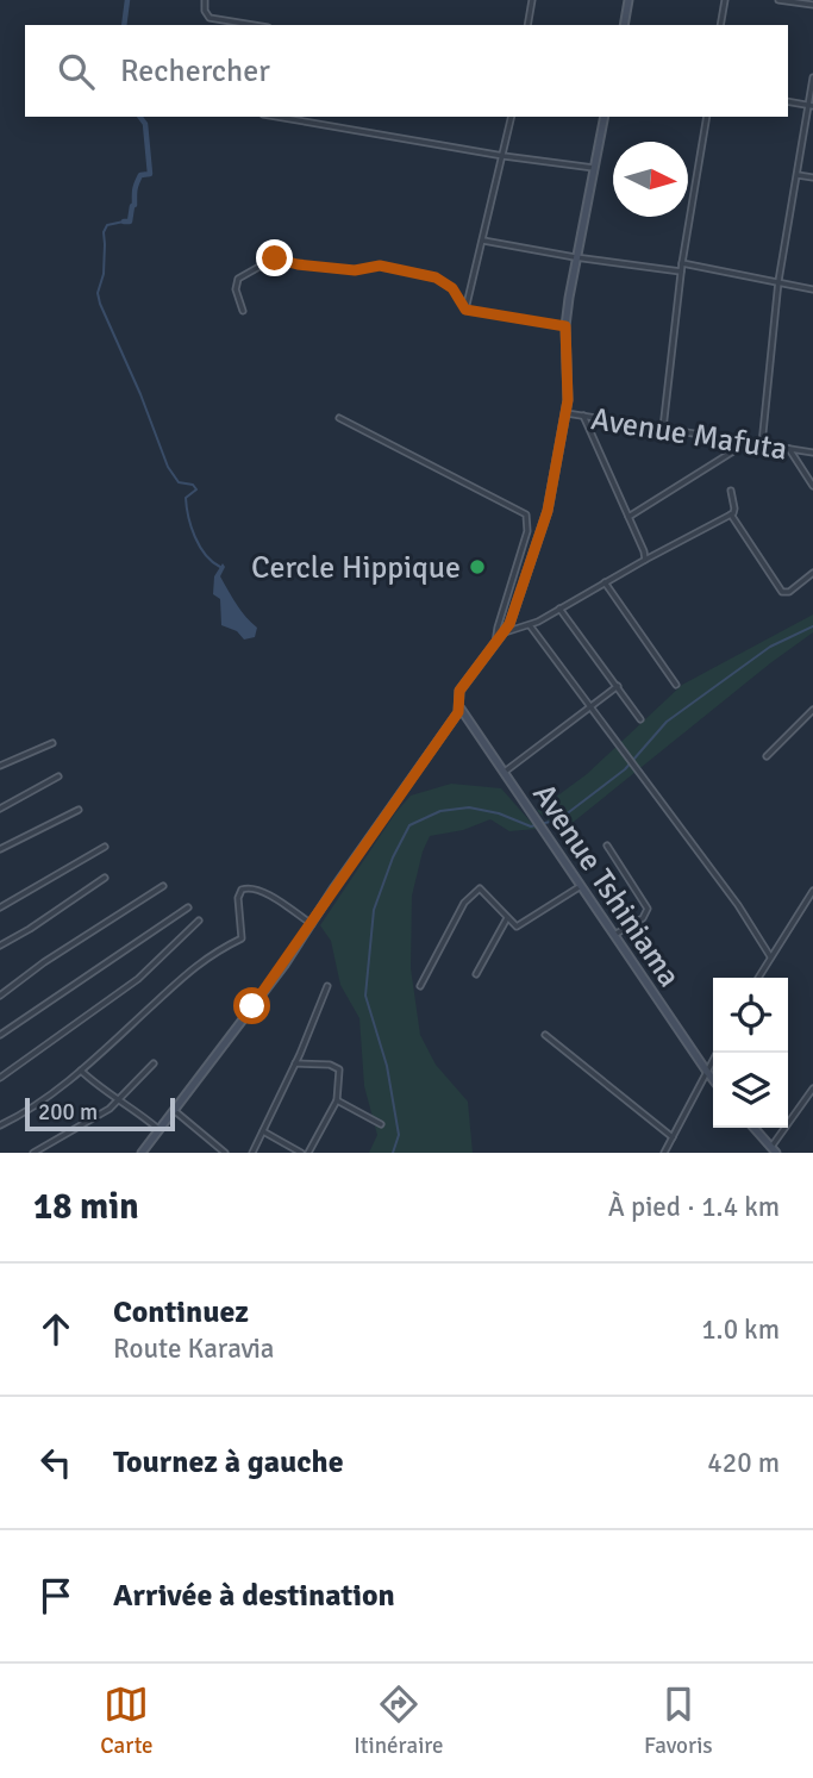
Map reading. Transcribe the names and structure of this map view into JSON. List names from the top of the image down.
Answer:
{
  "streets": {
    "street": ["Avenue Mafuta", "Avenue Tshiniama"]
  },
  "places": ["Cercle Hippique"],
  "scale_bar": "200 m",
  "north": "right",
  "page": {
    "search": "Rechercher",
    "scale": "200 m",
    "heading": ["18 min", "À pied · 1.4 km"],
    "list": [
      ["Continuez", "Route Karavia", "1.0 km"],
      ["Tournez à gauche", "420 m"],
      "Arrivée à destination"
    ],
    "nav": ["Carte", "Itinéraire", "Favoris"]
  }
}
